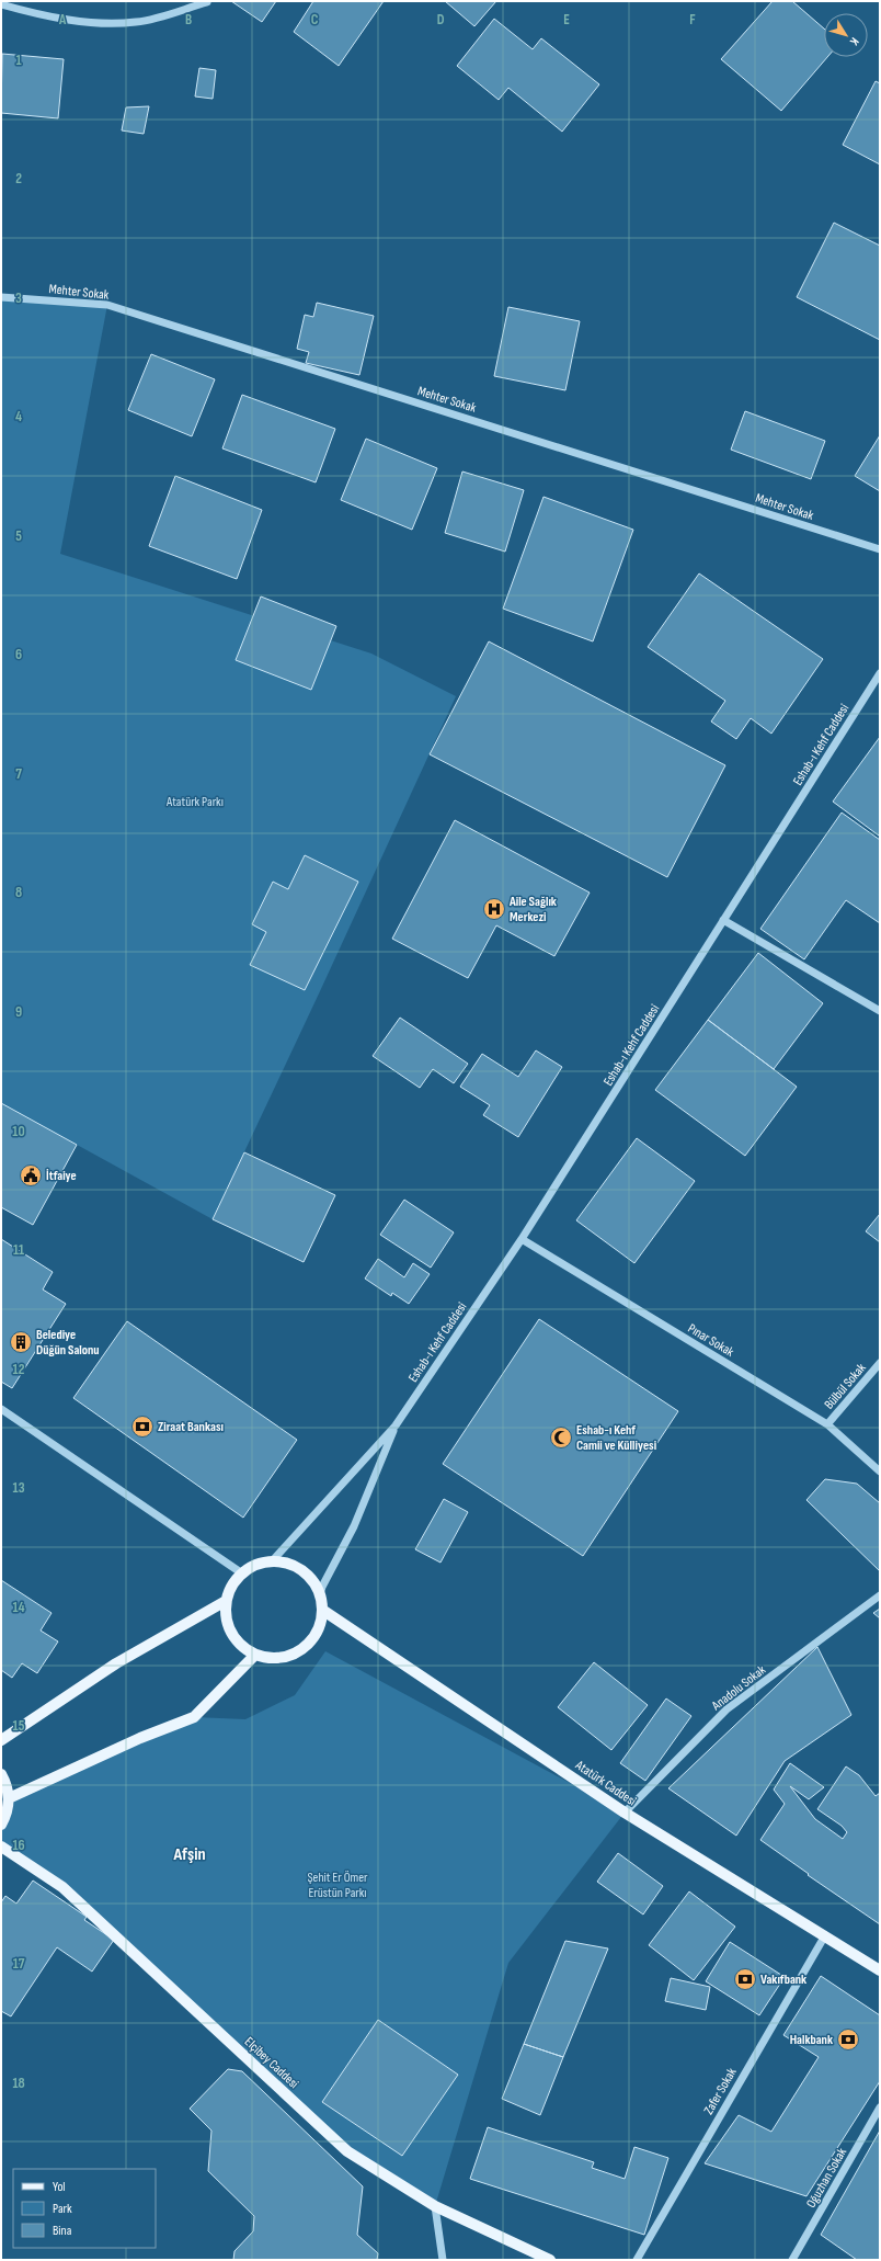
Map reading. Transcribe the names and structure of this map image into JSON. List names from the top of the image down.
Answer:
{
  "streets": {
    "main road": ["Atatürk Caddesi", "Elçibey Caddesi"],
    "street": [
      "Mehter Sokak",
      "Eshab-ı Kehf Caddesi",
      "Pınar Sokak",
      "Bülbül Sokak",
      "Anadolu Sokak",
      "Zafer Sokak",
      "Oğuzhan Sokak"
    ]
  },
  "crossings": [
    ["Eshab-ı Kehf Caddesi", "Pınar Sokak"],
    ["Pınar Sokak", "Bülbül Sokak"],
    ["Anadolu Sokak", "Atatürk Caddesi"],
    ["Atatürk Caddesi", "Zafer Sokak"]
  ],
  "districts": ["Afşin"],
  "parks": ["Atatürk Parkı", "Şehit Er Ömer Erüstün Parkı"],
  "places": {
    "hospital": ["Aile Sağlık Merkezi"],
    "public building": ["İtfaiye"],
    "building": ["Belediye Düğün Salonu"],
    "bank": ["Ziraat Bankası", "Vakıfbank", "Halkbank"],
    "mosque": ["Eshab-ı Kehf Camii ve Külliyesi"]
  },
  "legend": ["Yol", "Park", "Bina"],
  "north": "bottom right",
  "grid": {
    "columns": [
      "A",
      "B",
      "C",
      "D",
      "E",
      "F"
    ],
    "rows": [
      "1",
      "2",
      "3",
      "4",
      "5",
      "6",
      "7",
      "8",
      "9",
      "10",
      "11",
      "12",
      "13",
      "14",
      "15",
      "16",
      "17",
      "18"
    ]
  }
}
